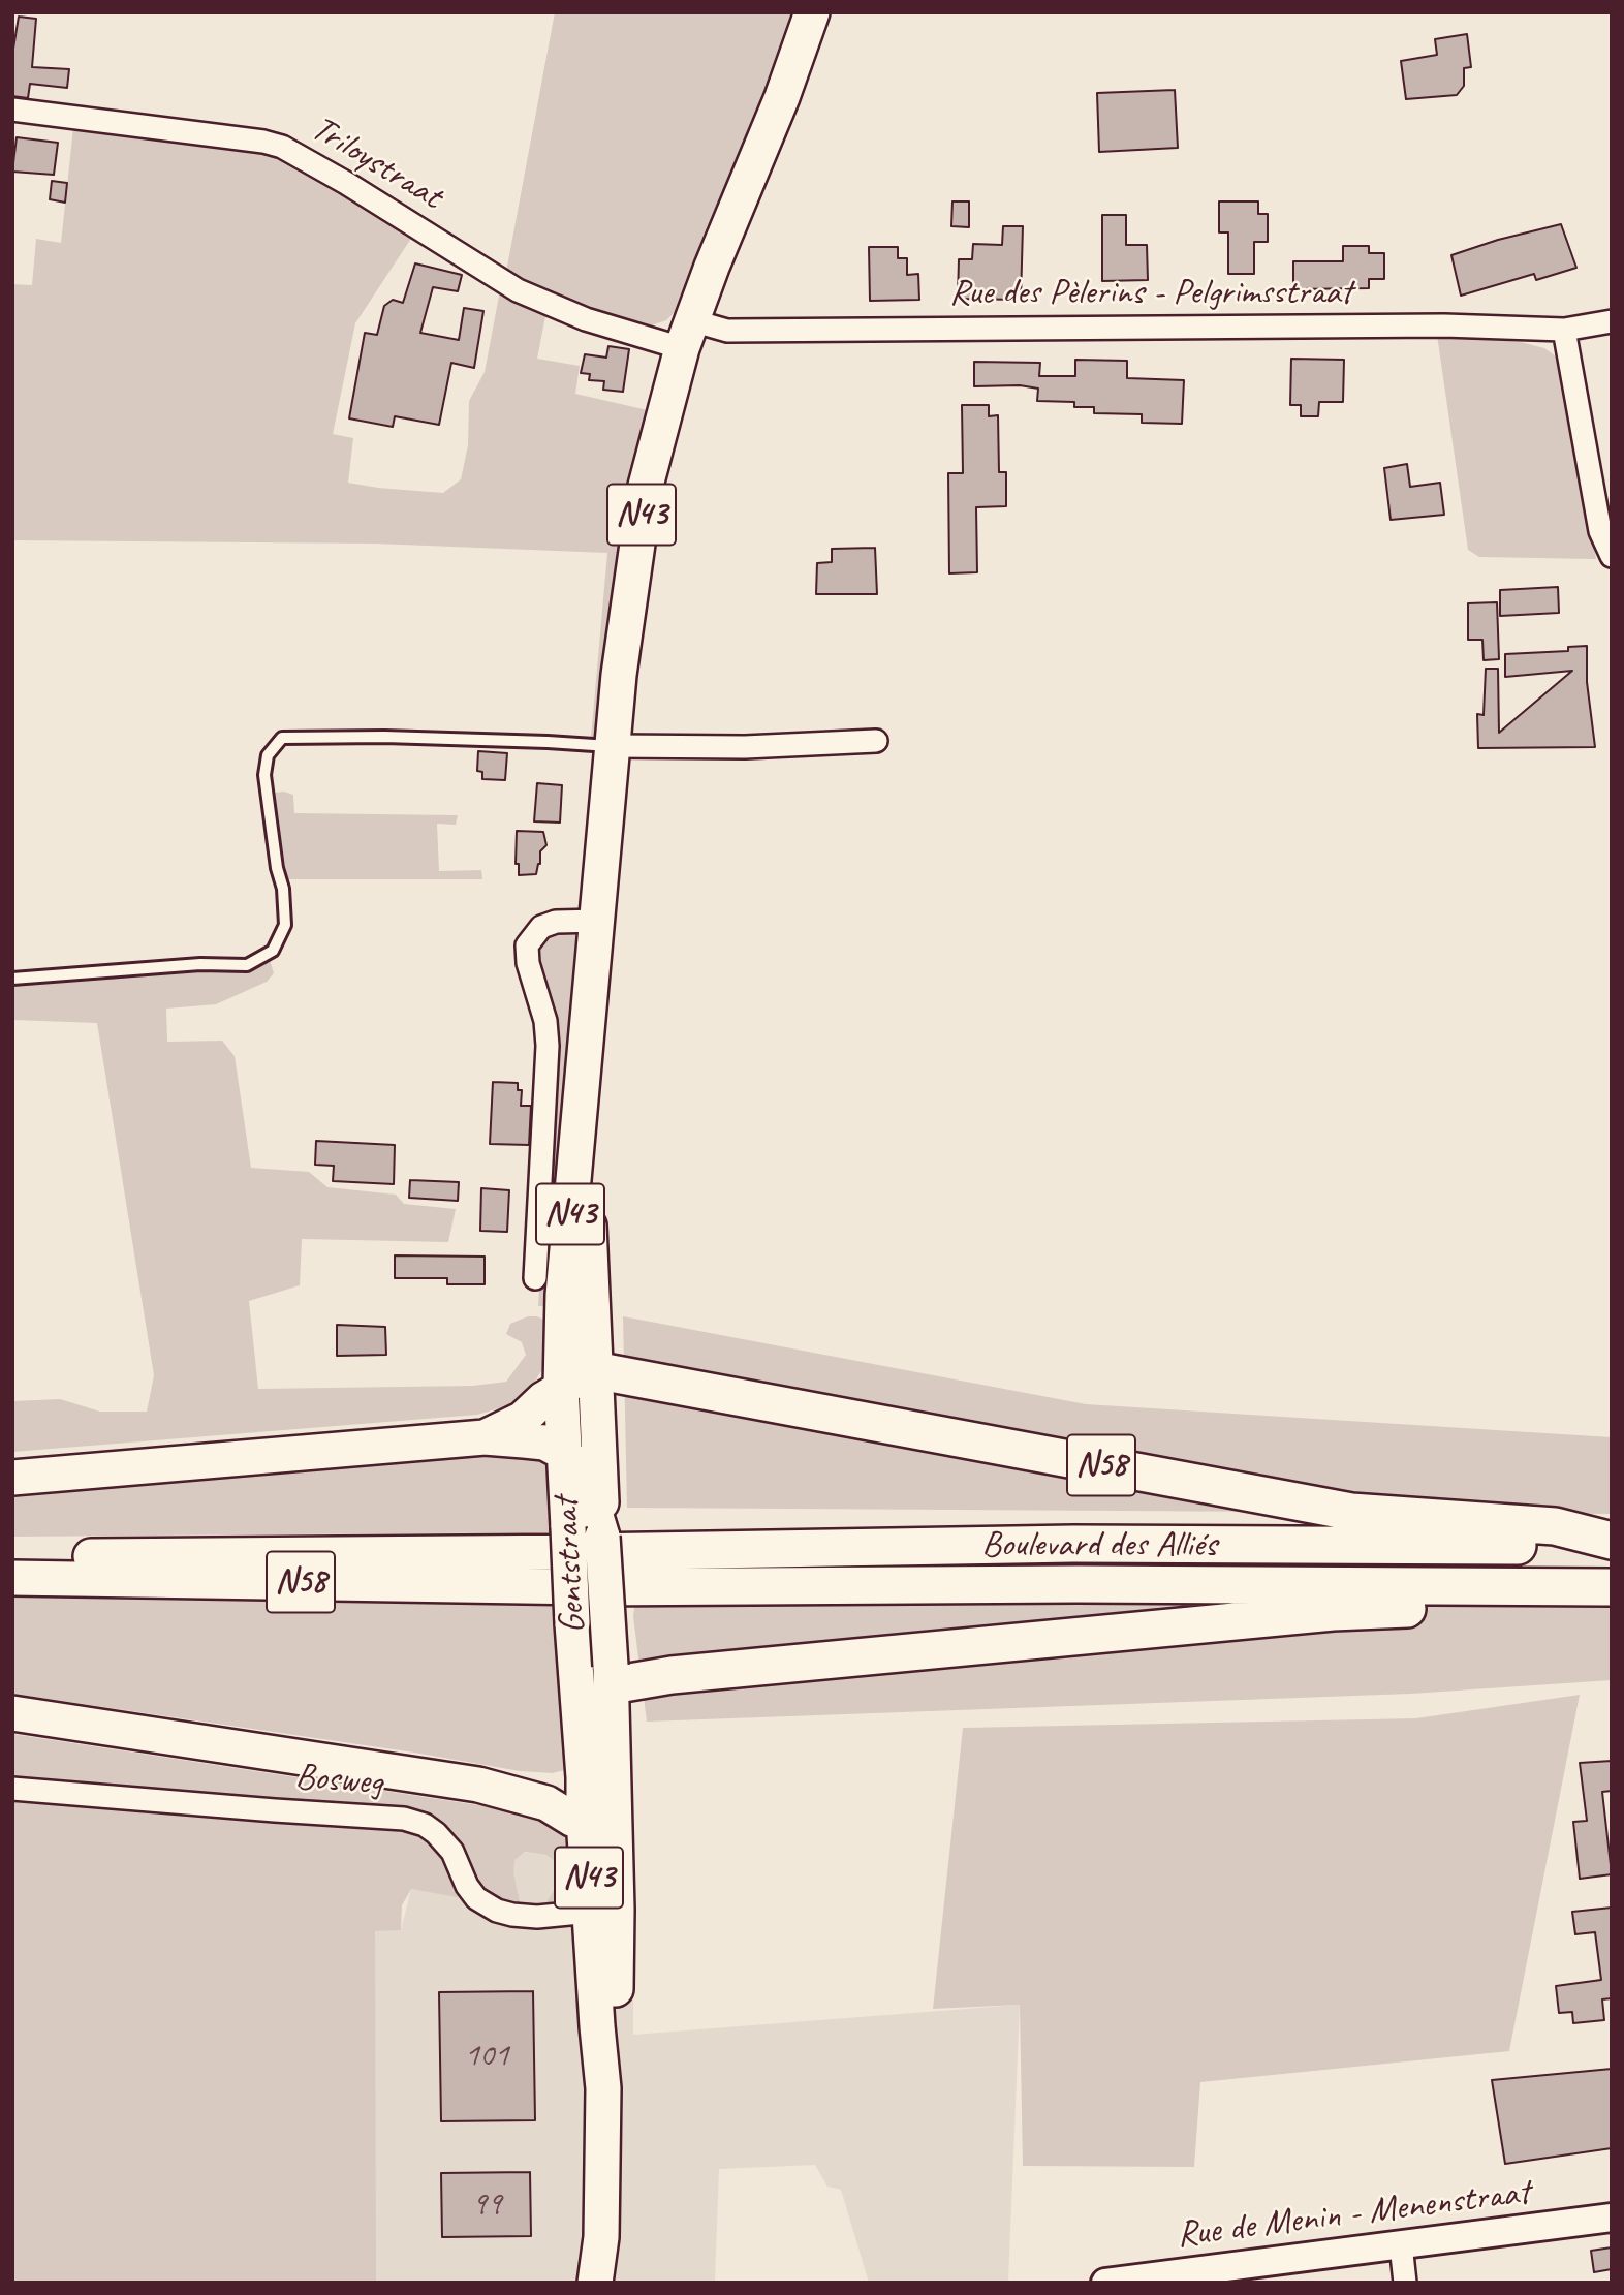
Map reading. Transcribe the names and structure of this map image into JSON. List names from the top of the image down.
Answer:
{
  "streets": {
    "highway": ["N58", "Boulevard des Alliés"],
    "main road": ["N43", "Gentstraat"],
    "street": [
      "Triloystraat",
      "Rue des Pèlerins - Pelgrimsstraat",
      "Bosweg",
      "Rue de Menin - Menenstraat"
    ]
  },
  "crossings": [
    ["Triloystraat", "Rue des Pèlerins - Pelgrimsstraat"],
    ["Triloystraat", "N43"],
    ["Rue des Pèlerins - Pelgrimsstraat", "N43"],
    ["N43", "N58"],
    ["N43", "Boulevard des Alliés"],
    ["N43", "Gentstraat"],
    ["N43", "Bosweg"],
    ["N58", "Boulevard des Alliés"],
    ["N58", "Gentstraat"],
    ["Gentstraat", "Bosweg"]
  ],
  "house_numbers": ["101", "99"]
}
